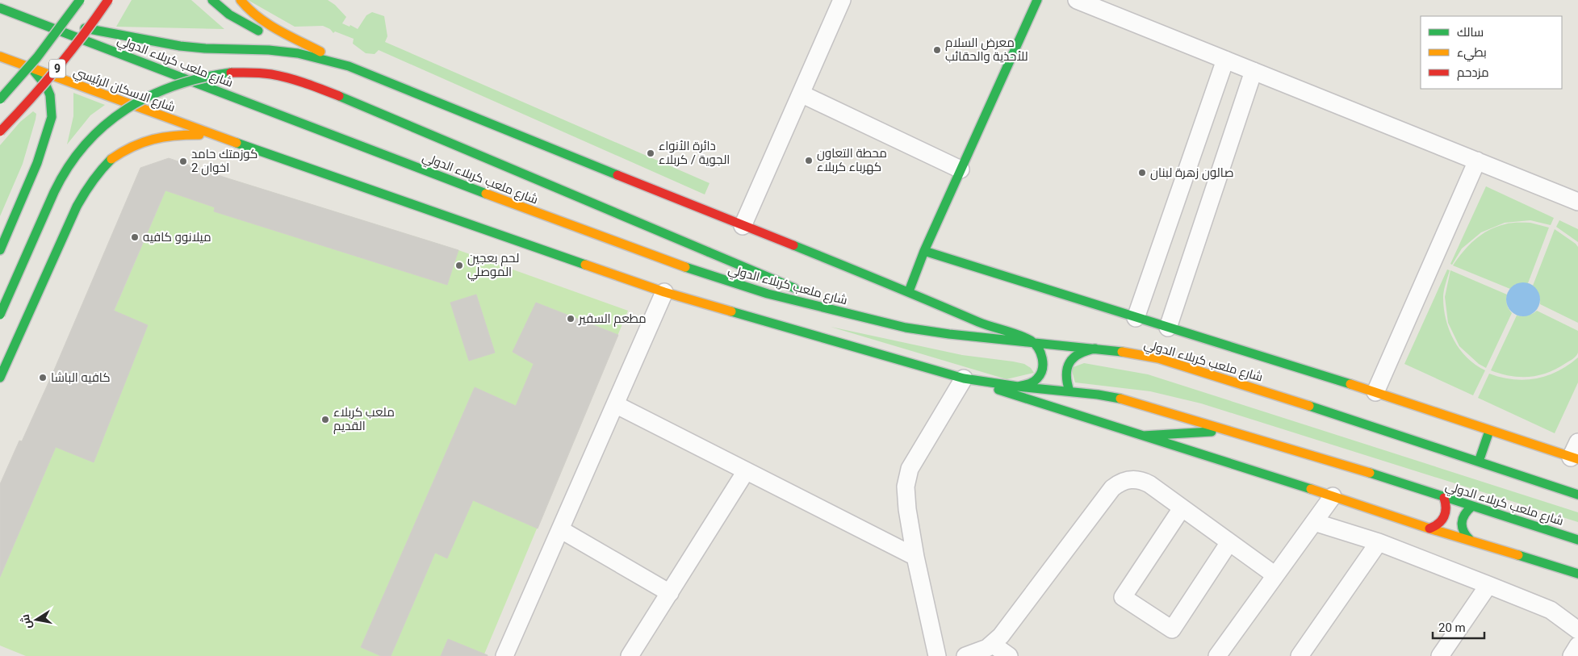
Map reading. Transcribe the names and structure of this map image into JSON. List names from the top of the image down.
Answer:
{
  "streets": {
    "main road": ["شارع ملعب كربلاء الدولي", "9", "شارع الاسكان الرئيسي"]
  },
  "crossings": [
    ["شارع ملعب كربلاء الدولي", "شارع الاسكان الرئيسي"]
  ],
  "places": [
    "معرض السلام للأحذية والحقائب",
    "دائرة الأنواء الجوية / كربلاء",
    "محطة التعاون كهرباء كربلاء",
    "كوزمتك حامد اخوان 2",
    "صالون زهرة لبنان",
    "ميلانوو كافيه",
    "لحم بعجين الموصلي",
    "مطعم السفير",
    "كافيه الباشا",
    "ملعب كربلاء القديم"
  ],
  "legend": ["سالك", "بطيء", "مزدحم"],
  "scale_bar": "20 m",
  "north": "left"
}
